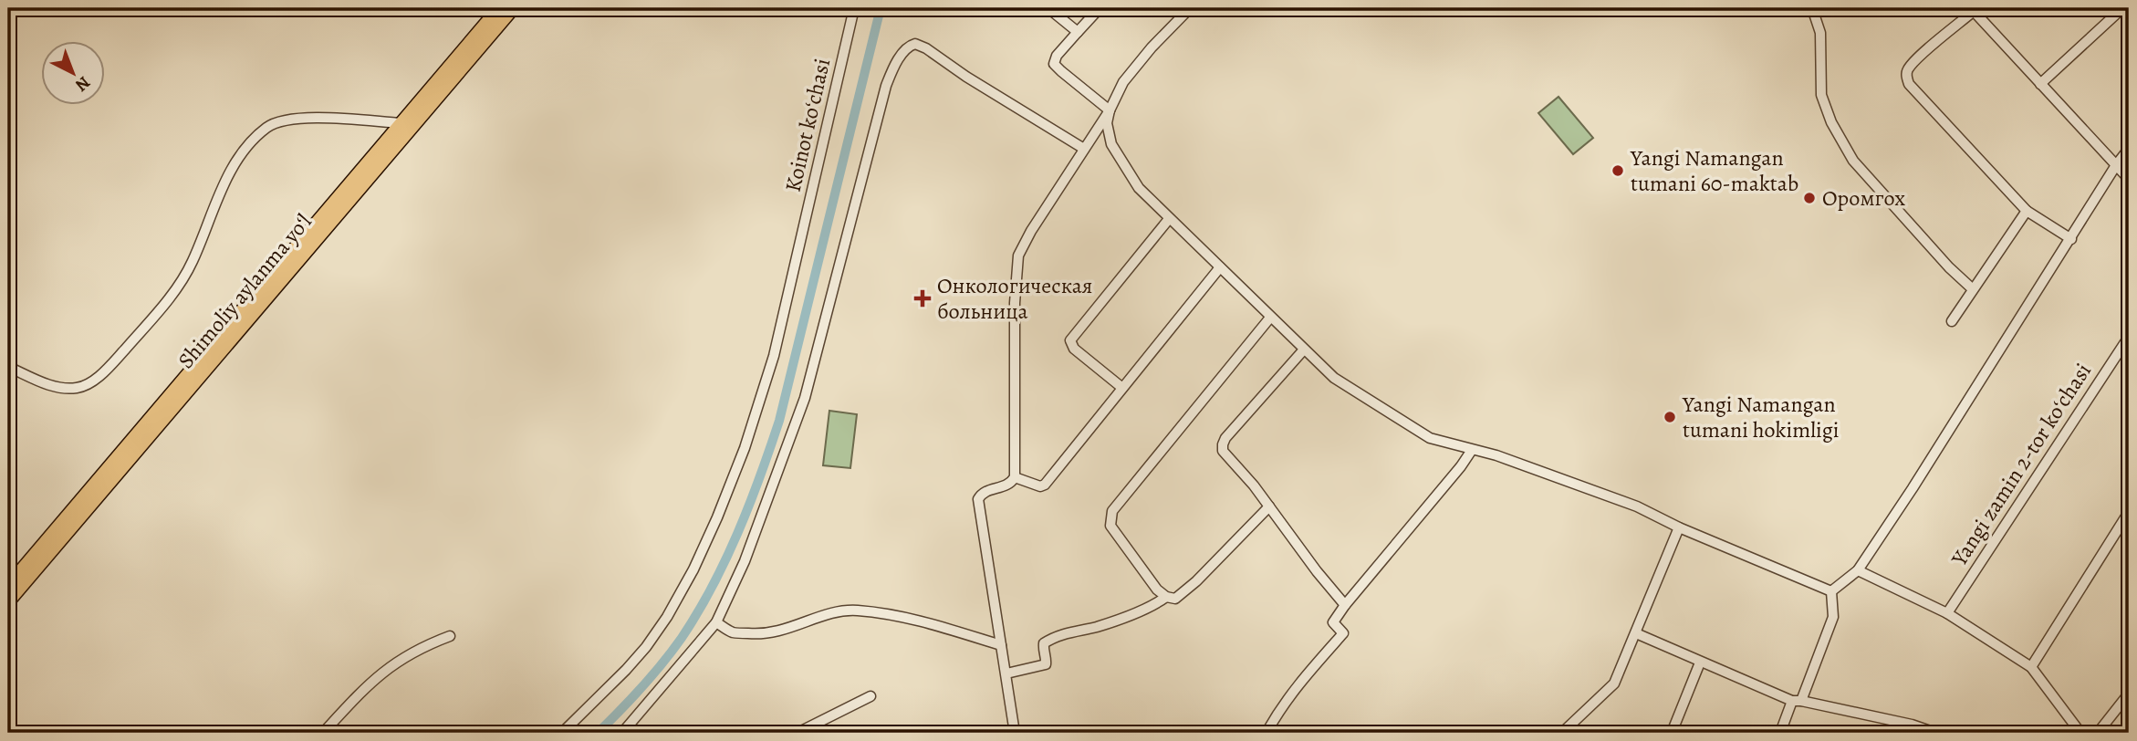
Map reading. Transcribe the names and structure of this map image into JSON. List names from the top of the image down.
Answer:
{
  "streets": {
    "main road": ["Shimoliy aylanma yoʻl"],
    "street": ["Koinot koʻchasi", "Yangi zamin 2-tor koʻchasi"]
  },
  "places": {
    "other": ["Yangi Namangan tumani 60-maktab", "Оромгох", "Yangi Namangan tumani hokimligi"],
    "health": ["Онкологическая больница"]
  },
  "north": "bottom right"
}
